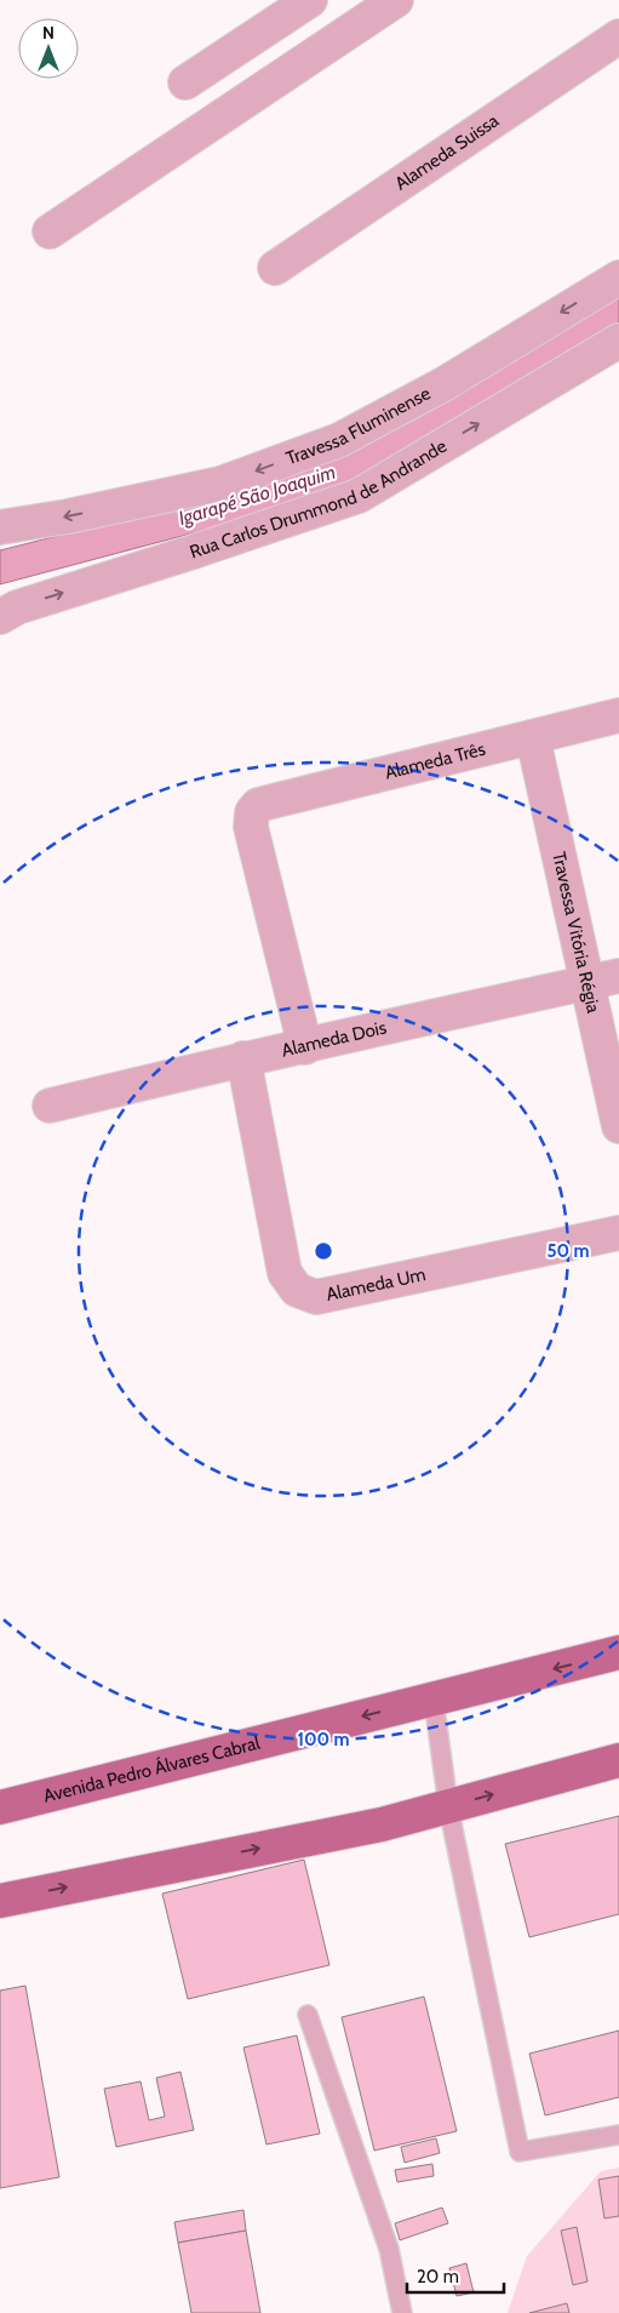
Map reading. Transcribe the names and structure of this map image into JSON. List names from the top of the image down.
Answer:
{
  "streets": {
    "main road": ["Avenida Pedro Álvares Cabral"],
    "street": [
      "Alameda Suissa",
      "Travessa Fluminense",
      "Rua Carlos Drummond de Andrande",
      "Alameda Três",
      "Travessa Vitória Régia",
      "Alameda Dois",
      "Alameda Um"
    ]
  },
  "crossings": [
    ["Alameda Três", "Travessa Vitória Régia"],
    ["Alameda Três", "Alameda Dois"],
    ["Travessa Vitória Régia", "Alameda Dois"],
    ["Alameda Dois", "Alameda Um"]
  ],
  "one_way": ["Travessa Fluminense", "Rua Carlos Drummond de Andrande"],
  "water": ["Igarapé São Joaquim"],
  "scale_bar": "20 m",
  "north": "top",
  "rings": ["50 m", "100 m"]
}
